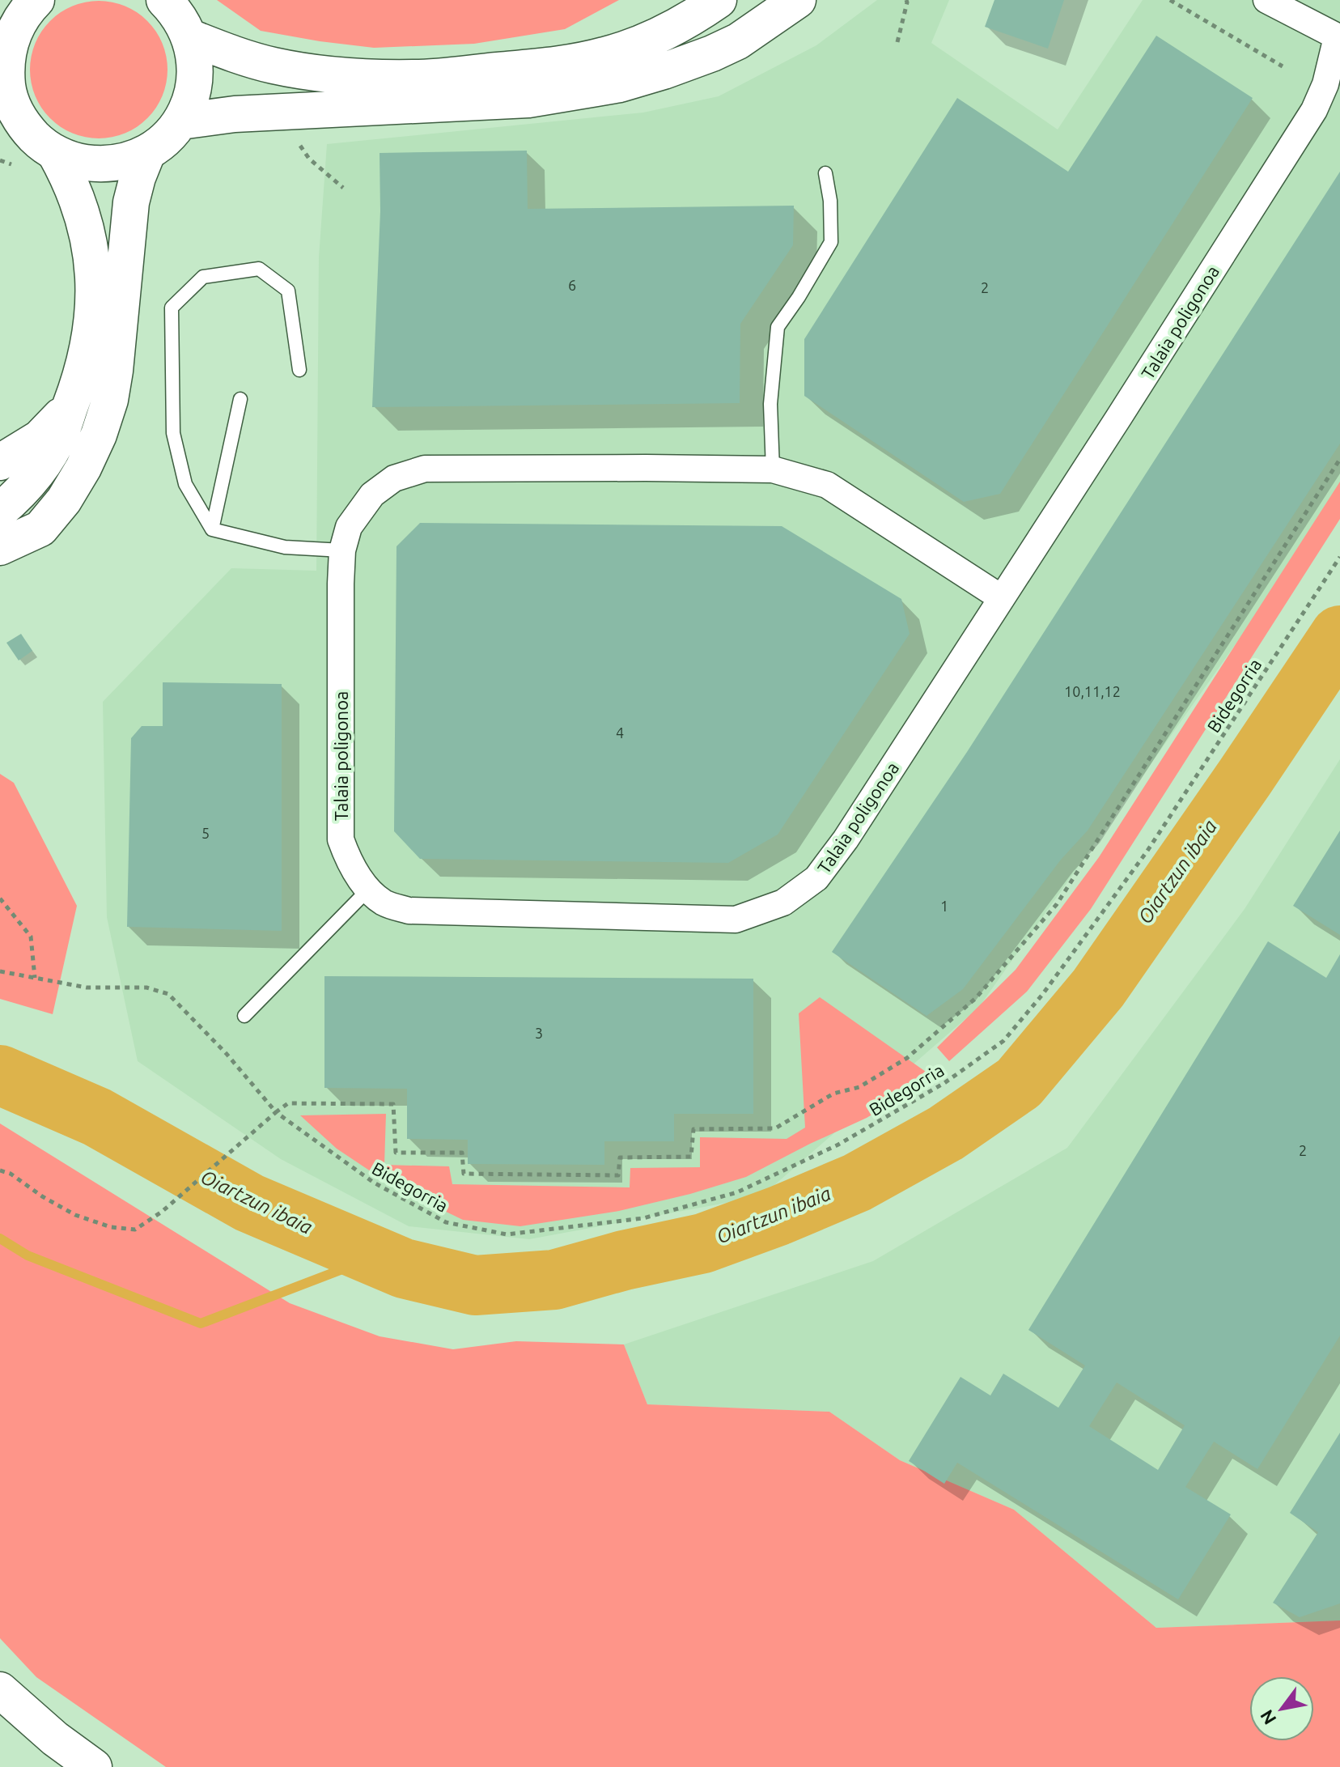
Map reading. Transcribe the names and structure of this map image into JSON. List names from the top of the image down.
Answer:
{
  "streets": {
    "street": ["Talaia poligonoa"],
    "path": ["Bidegorria"]
  },
  "water": ["Oiartzun ibaia"],
  "house_numbers": [
    "6",
    "2",
    "10,11,12",
    "4",
    "5",
    "1",
    "3",
    "2"
  ],
  "north": "bottom left"
}
